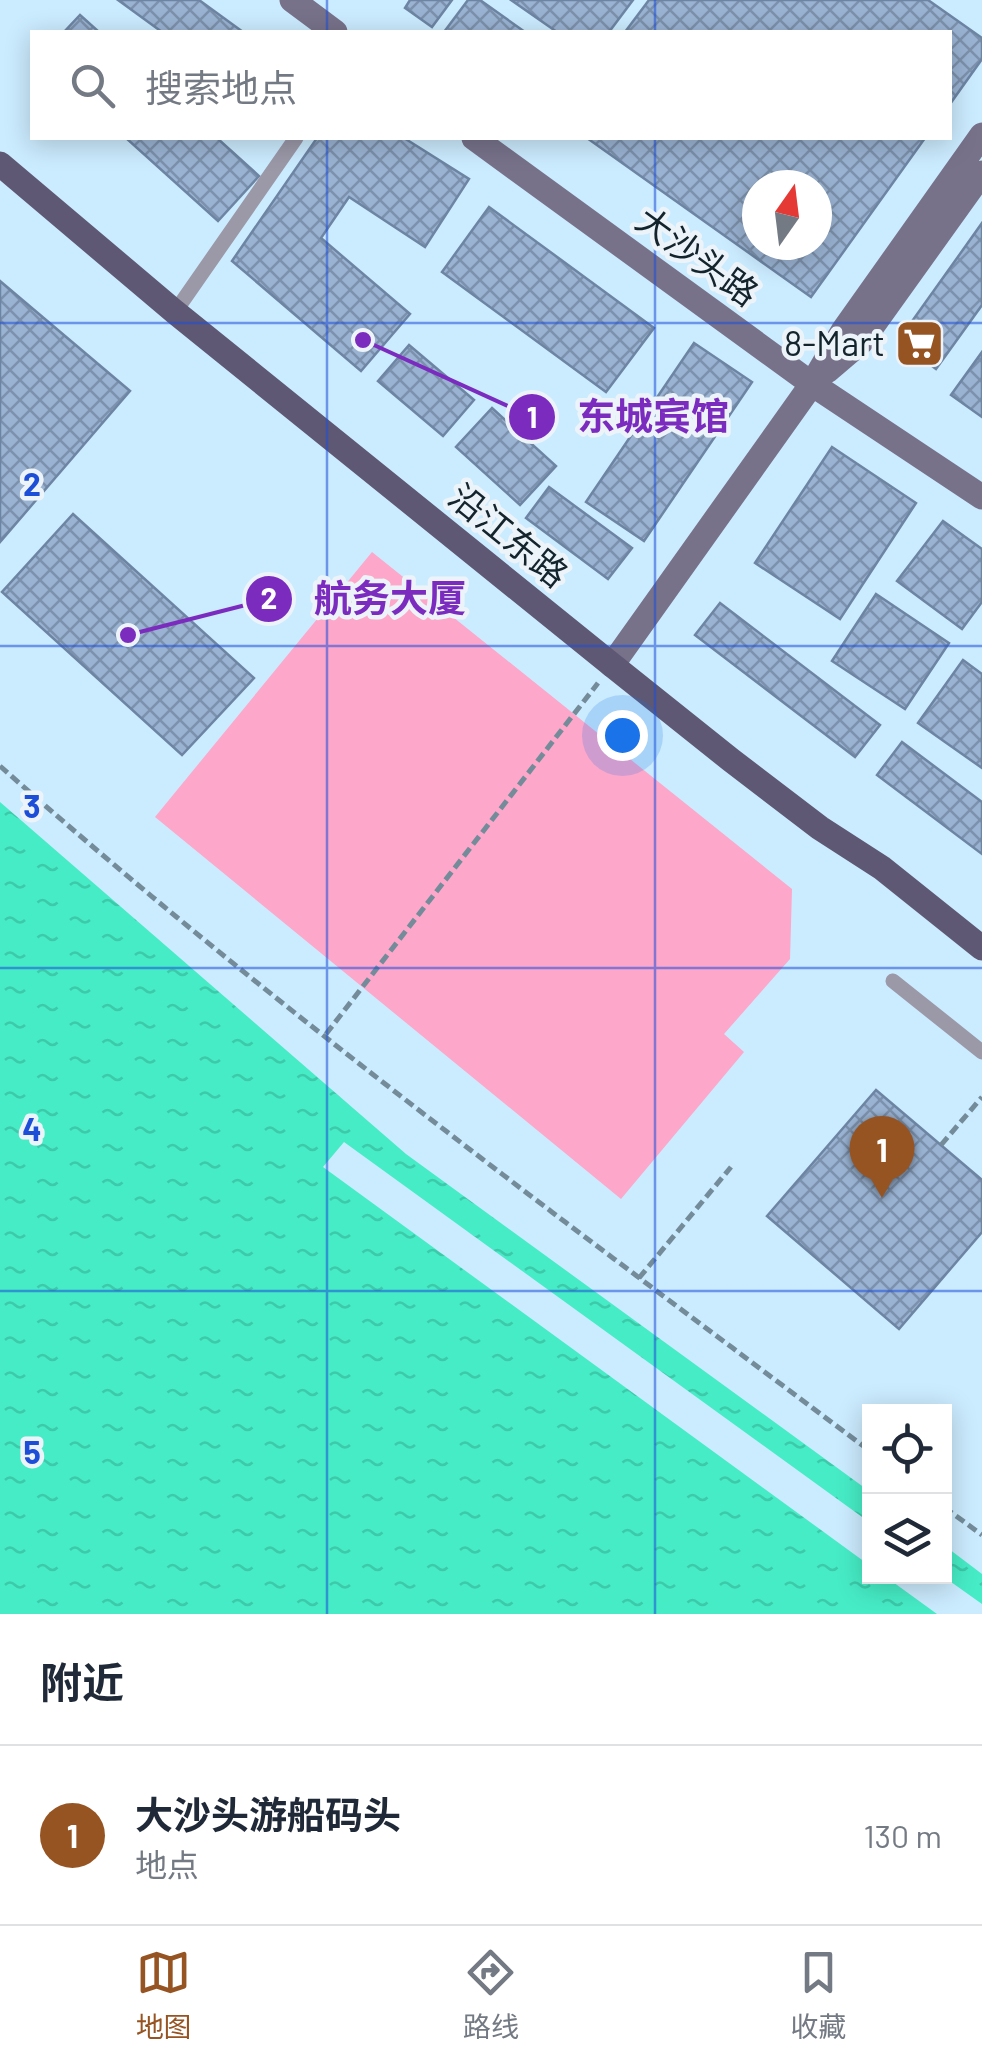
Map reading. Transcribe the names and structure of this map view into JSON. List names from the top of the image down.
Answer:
{
  "streets": {
    "main road": ["沿江东路"],
    "street": ["大沙头路"]
  },
  "places": {
    "other": ["东城宾馆", "航务大厦"],
    "supermarket": ["8-Mart"]
  },
  "north": "top",
  "page": {
    "search": "搜索地点",
    "pins": "1",
    "heading": "附近",
    "list": [
      {
        "mark": "1",
        "name": "大沙头游船码头",
        "note": "地点",
        "value": "130 m"
      }
    ],
    "nav": ["地图", "路线", "收藏"]
  },
  "grid": {
    "rows": [
      "2",
      "3",
      "4",
      "5"
    ]
  }
}
